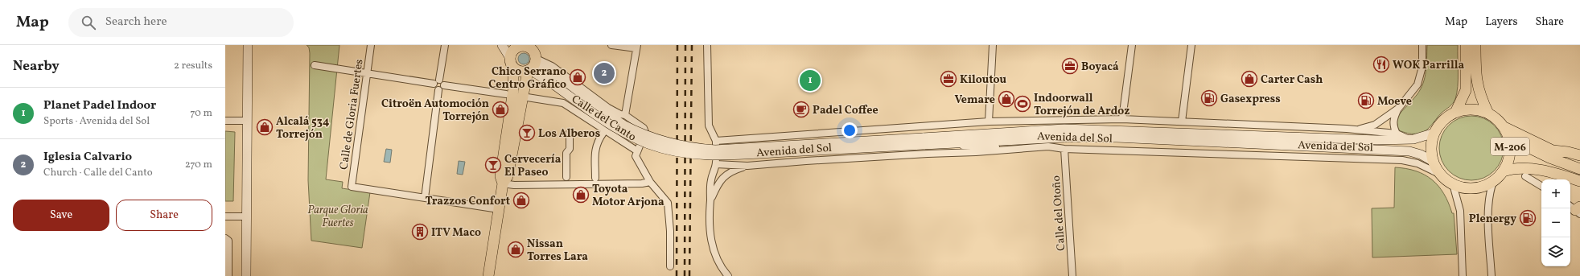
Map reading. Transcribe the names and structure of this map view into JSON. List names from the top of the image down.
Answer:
{
  "streets": {
    "main road": ["Avenida del Sol", "M-206"],
    "street": ["Calle de Gloria Fuertes", "Calle del Canto", "Calle del Otoño"]
  },
  "crossings": [
    ["Calle del Canto", "Avenida del Sol"],
    ["Avenida del Sol", "M-206"],
    ["Avenida del Sol", "Calle del Otoño"]
  ],
  "parks": ["Parque Gloria Fuertes"],
  "places": {
    "restaurant": ["WOK Parrilla"],
    "office": ["Boyacá", "Kiloutou"],
    "shop": [
      "Chico Serrano Centro Gráfico",
      "Carter Cash",
      "Vemare",
      "Citroën Automoción Torrejón",
      "Alcalá 534 Torrejón",
      "Toyota Motor Arjona",
      "Trazzos Confort",
      "Nissan Torres Lara"
    ],
    "fuel station": ["Gasexpress", "Moeve", "Plenergy"],
    "sports": ["Indoorwall Torrejón de Ardoz"],
    "cafe": ["Padel Coffee"],
    "bar": ["Los Alberos", "Cervecería El Paseo"],
    "building": ["ITV Maco"]
  },
  "page": {
    "header": "Map",
    "search": "Search here",
    "nav": ["Map", "Layers", "Share"],
    "heading": ["Nearby", "2 results"],
    "pins": ["2", "1"],
    "list": [
      {
        "mark": "1",
        "name": "Planet Padel Indoor",
        "note": "Sports · Avenida del Sol",
        "value": "70 m"
      },
      {
        "mark": "2",
        "name": "Iglesia Calvario",
        "note": "Church · Calle del Canto",
        "value": "270 m"
      }
    ],
    "map_buttons": ["+", "−"],
    "buttons": ["Save", "Share"]
  }
}
